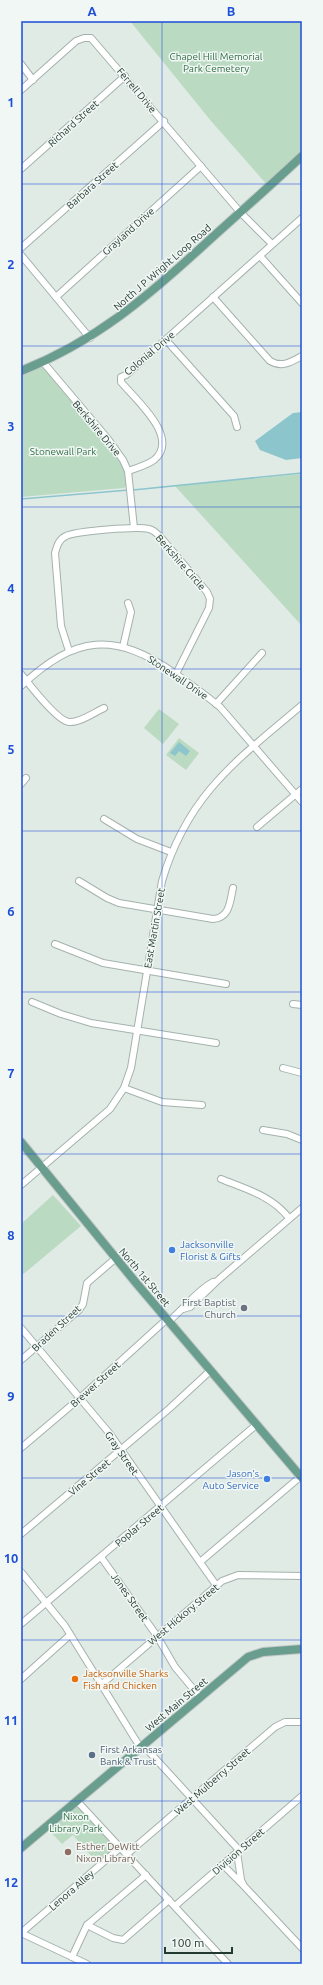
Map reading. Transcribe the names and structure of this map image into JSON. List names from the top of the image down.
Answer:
{
  "streets": {
    "main road": ["North J P Wright Loop Road", "North 1st Street", "West Main Street"],
    "street": [
      "Ferrell Drive",
      "Richard Street",
      "Barbara Street",
      "Grayland Drive",
      "Colonial Drive",
      "Berkshire Drive",
      "Berkshire Circle",
      "Stonewall Drive",
      "East Martin Street",
      "Braden Street",
      "Brewer Street",
      "Gray Street",
      "Vine Street",
      "Poplar Street",
      "Jones Street",
      "West Hickory Street",
      "West Mulberry Street",
      "Division Street",
      "Lenora Alley"
    ]
  },
  "crossings": [
    ["Ferrell Drive", "Richard Street"],
    ["Ferrell Drive", "Barbara Street"],
    ["Ferrell Drive", "Grayland Drive"],
    ["Ferrell Drive", "North J P Wright Loop Road"],
    ["North J P Wright Loop Road", "Berkshire Drive"],
    ["Colonial Drive", "Berkshire Drive"],
    ["Berkshire Drive", "Berkshire Circle"],
    ["Berkshire Circle", "Stonewall Drive"],
    ["Stonewall Drive", "East Martin Street"],
    ["East Martin Street", "North 1st Street"],
    ["North 1st Street", "Braden Street"],
    ["North 1st Street", "Brewer Street"],
    ["North 1st Street", "Vine Street"],
    ["North 1st Street", "Poplar Street"],
    ["Braden Street", "Gray Street"],
    ["Brewer Street", "Gray Street"],
    ["Gray Street", "Vine Street"],
    ["Gray Street", "Poplar Street"],
    ["Gray Street", "West Hickory Street"],
    ["Poplar Street", "Jones Street"],
    ["Jones Street", "West Hickory Street"],
    ["Jones Street", "West Main Street"]
  ],
  "parks": ["Chapel Hill Memorial Park Cemetery", "Stonewall Park", "Nixon Library Park"],
  "places": [
    "Jacksonville Florist & Gifts",
    "First Baptist Church",
    "Jason's Auto Service",
    "Jacksonville Sharks Fish and Chicken",
    "First Arkansas Bank & Trust",
    "Esther DeWitt Nixon Library"
  ],
  "scale_bar": "100 m",
  "grid": {
    "columns": ["A", "B"],
    "rows": [
      "1",
      "2",
      "3",
      "4",
      "5",
      "6",
      "7",
      "8",
      "9",
      "10",
      "11",
      "12"
    ]
  }
}
